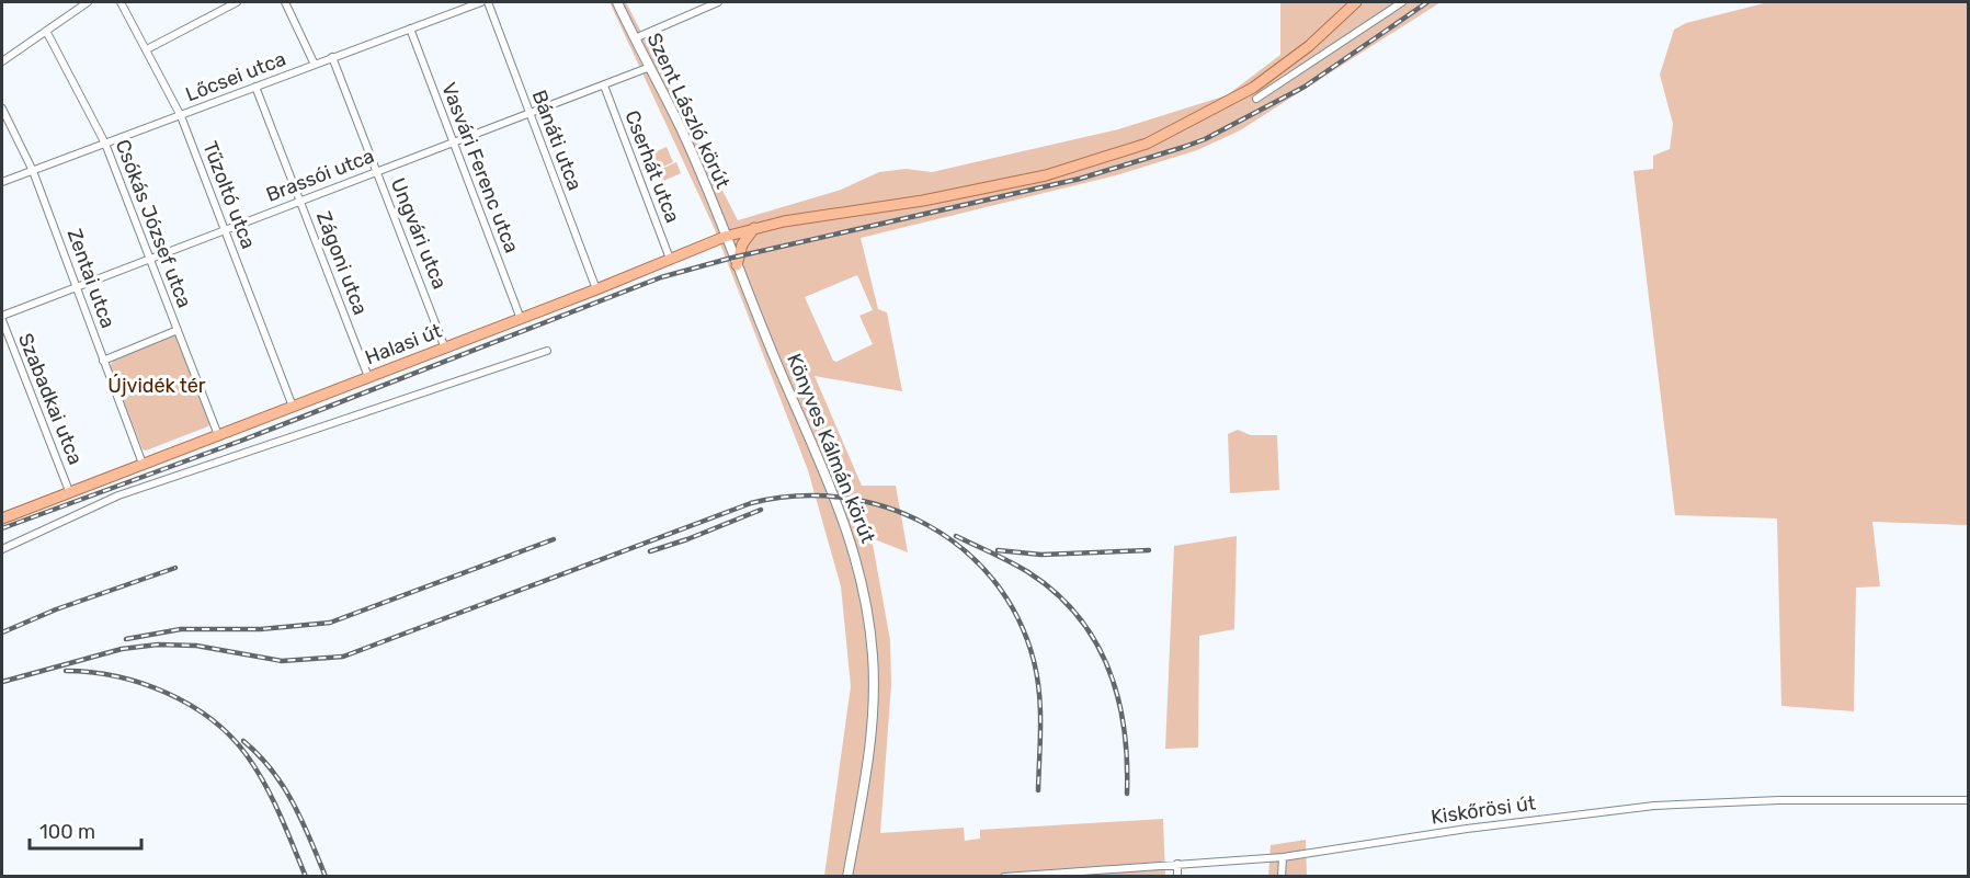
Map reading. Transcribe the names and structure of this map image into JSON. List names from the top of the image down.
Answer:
{
  "streets": {
    "main road": ["Halasi út"],
    "street": [
      "Lőcsei utca",
      "Szent László körút",
      "Bánáti utca",
      "Cserhát utca",
      "Vasvári Ferenc utca",
      "Brassói utca",
      "Tűzoltó utca",
      "Csókás József utca",
      "Ungvári utca",
      "Zágoni utca",
      "Zentai utca",
      "Szabadkai utca",
      "Könyves Kálmán körút",
      "Kiskőrösi út"
    ]
  },
  "crossings": [
    ["Lőcsei utca", "Vasvári Ferenc utca"],
    ["Lőcsei utca", "Tűzoltó utca"],
    ["Lőcsei utca", "Csókás József utca"],
    ["Lőcsei utca", "Ungvári utca"],
    ["Lőcsei utca", "Zágoni utca"],
    ["Lőcsei utca", "Zentai utca"],
    ["Szent László körút", "Brassói utca"],
    ["Szent László körút", "Halasi út"],
    ["Szent László körút", "Könyves Kálmán körút"],
    ["Bánáti utca", "Brassói utca"],
    ["Bánáti utca", "Halasi út"],
    ["Cserhát utca", "Brassói utca"],
    ["Cserhát utca", "Halasi út"],
    ["Vasvári Ferenc utca", "Brassói utca"],
    ["Vasvári Ferenc utca", "Halasi út"],
    ["Brassói utca", "Tűzoltó utca"],
    ["Brassói utca", "Csókás József utca"],
    ["Brassói utca", "Ungvári utca"],
    ["Brassói utca", "Zágoni utca"],
    ["Brassói utca", "Zentai utca"],
    ["Brassói utca", "Szabadkai utca"],
    ["Tűzoltó utca", "Halasi út"],
    ["Csókás József utca", "Halasi út"],
    ["Ungvári utca", "Halasi út"],
    ["Zágoni utca", "Halasi út"],
    ["Zentai utca", "Halasi út"],
    ["Halasi út", "Szabadkai utca"],
    ["Halasi út", "Könyves Kálmán körút"]
  ],
  "parks": ["Újvidék tér"],
  "scale_bar": "100 m"
}
